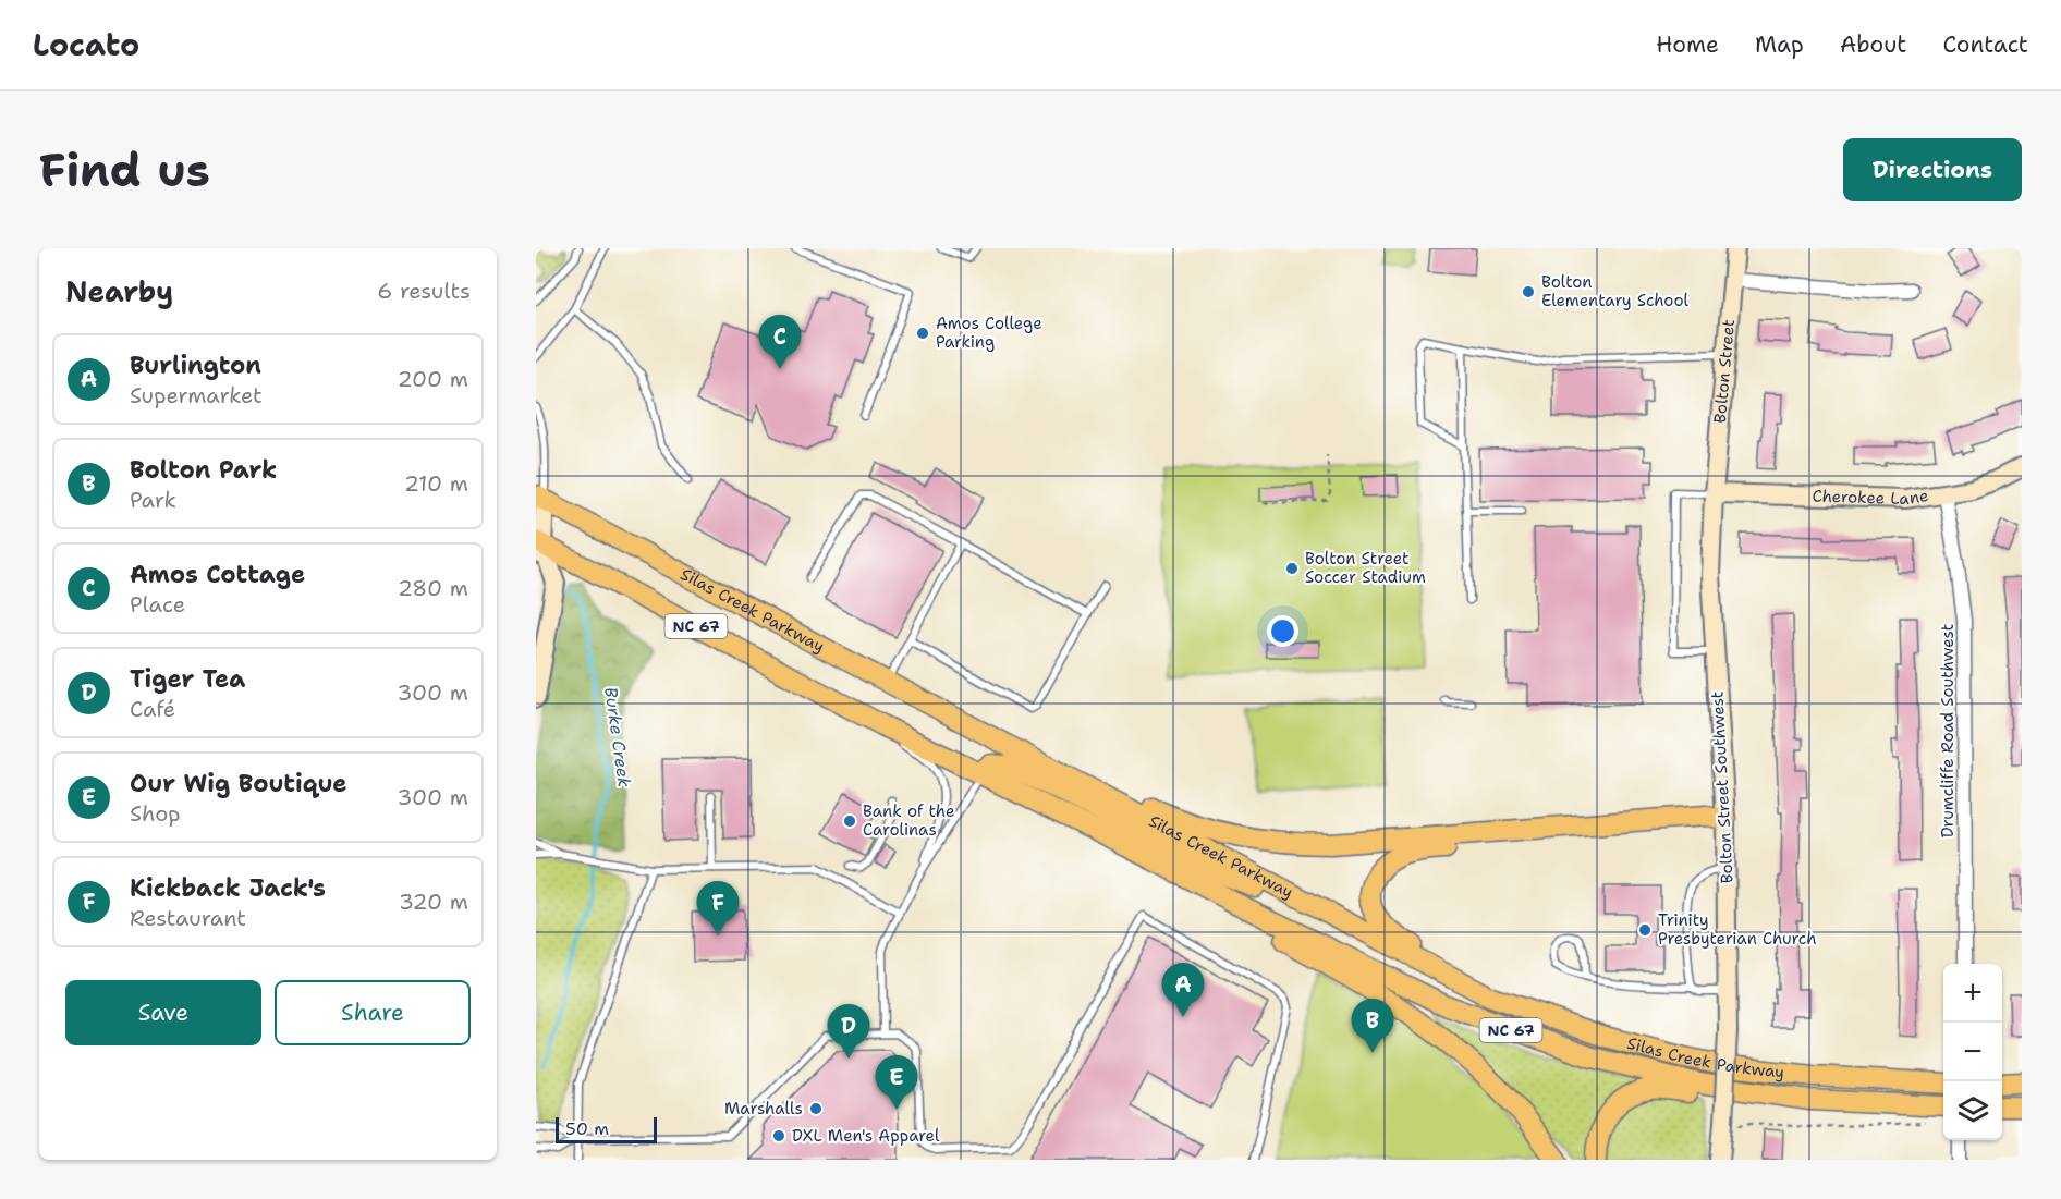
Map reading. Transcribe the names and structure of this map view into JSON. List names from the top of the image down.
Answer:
{
  "streets": {
    "main road": ["Silas Creek Parkway", "NC 67"],
    "street": [
      "Bolton Street",
      "Cherokee Lane",
      "Drumcliffe Road Southwest",
      "Bolton Street Southwest"
    ]
  },
  "crossings": [
    ["Bolton Street", "Cherokee Lane"],
    ["Bolton Street", "Bolton Street Southwest"],
    ["Cherokee Lane", "Drumcliffe Road Southwest"],
    ["Cherokee Lane", "Bolton Street Southwest"]
  ],
  "water": ["Burke Creek"],
  "places": [
    "Bolton Elementary School",
    "Amos College Parking",
    "Bolton Street Soccer Stadium",
    "Bank of the Carolinas",
    "Trinity Presbyterian Church",
    "Marshalls",
    "DXL Men's Apparel"
  ],
  "scale_bar": "50 m",
  "page": {
    "header": "Locato",
    "nav": [
      "Home",
      "Map",
      "About",
      "Contact"
    ],
    "buttons": [
      "Directions",
      ["Save", "Share"]
    ],
    "title": "Find us",
    "heading": ["Nearby", "6 results"],
    "pins": [
      "C",
      "F",
      "A",
      "B",
      "D",
      "E"
    ],
    "list": [
      {
        "mark": "A",
        "name": "Burlington",
        "note": "Supermarket",
        "value": "200 m"
      },
      {
        "mark": "B",
        "name": "Bolton Park",
        "note": "Park",
        "value": "210 m"
      },
      {
        "mark": "C",
        "name": "Amos Cottage",
        "note": "Place",
        "value": "280 m"
      },
      {
        "mark": "D",
        "name": "Tiger Tea",
        "note": "Café",
        "value": "300 m"
      },
      {
        "mark": "E",
        "name": "Our Wig Boutique",
        "note": "Shop",
        "value": "300 m"
      },
      {
        "mark": "F",
        "name": "Kickback Jack's",
        "note": "Restaurant",
        "value": "320 m"
      }
    ],
    "map_buttons": ["+", "−"],
    "scale": "50 m"
  }
}
